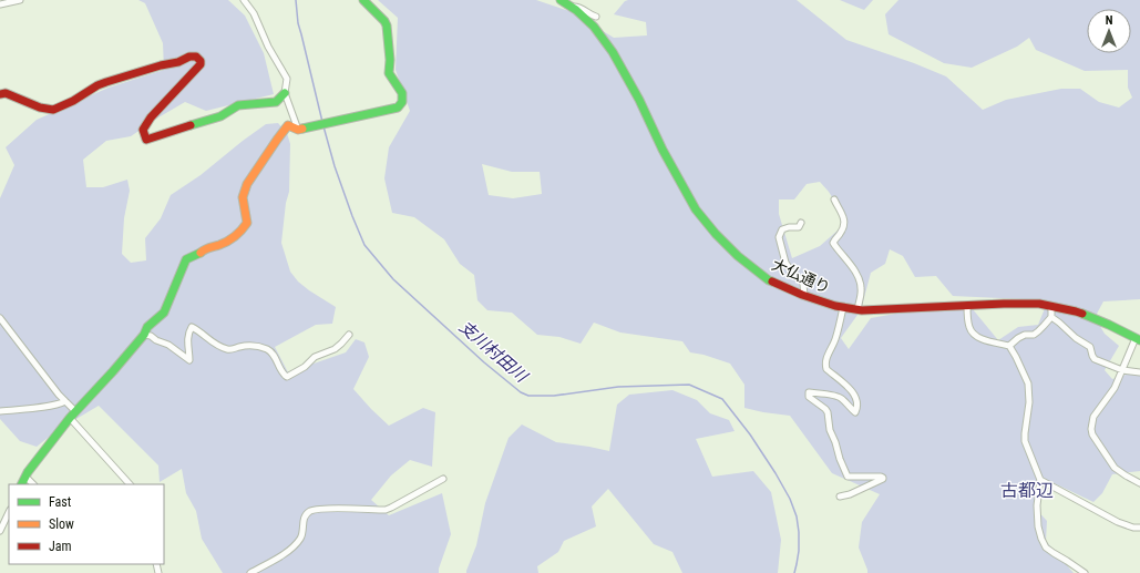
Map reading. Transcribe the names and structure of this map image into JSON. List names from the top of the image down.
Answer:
{
  "streets": {
    "street": ["大仏通り"]
  },
  "districts": ["古都辺"],
  "water": ["支川村田川"],
  "legend": ["Fast", "Slow", "Jam"],
  "north": "top"
}
